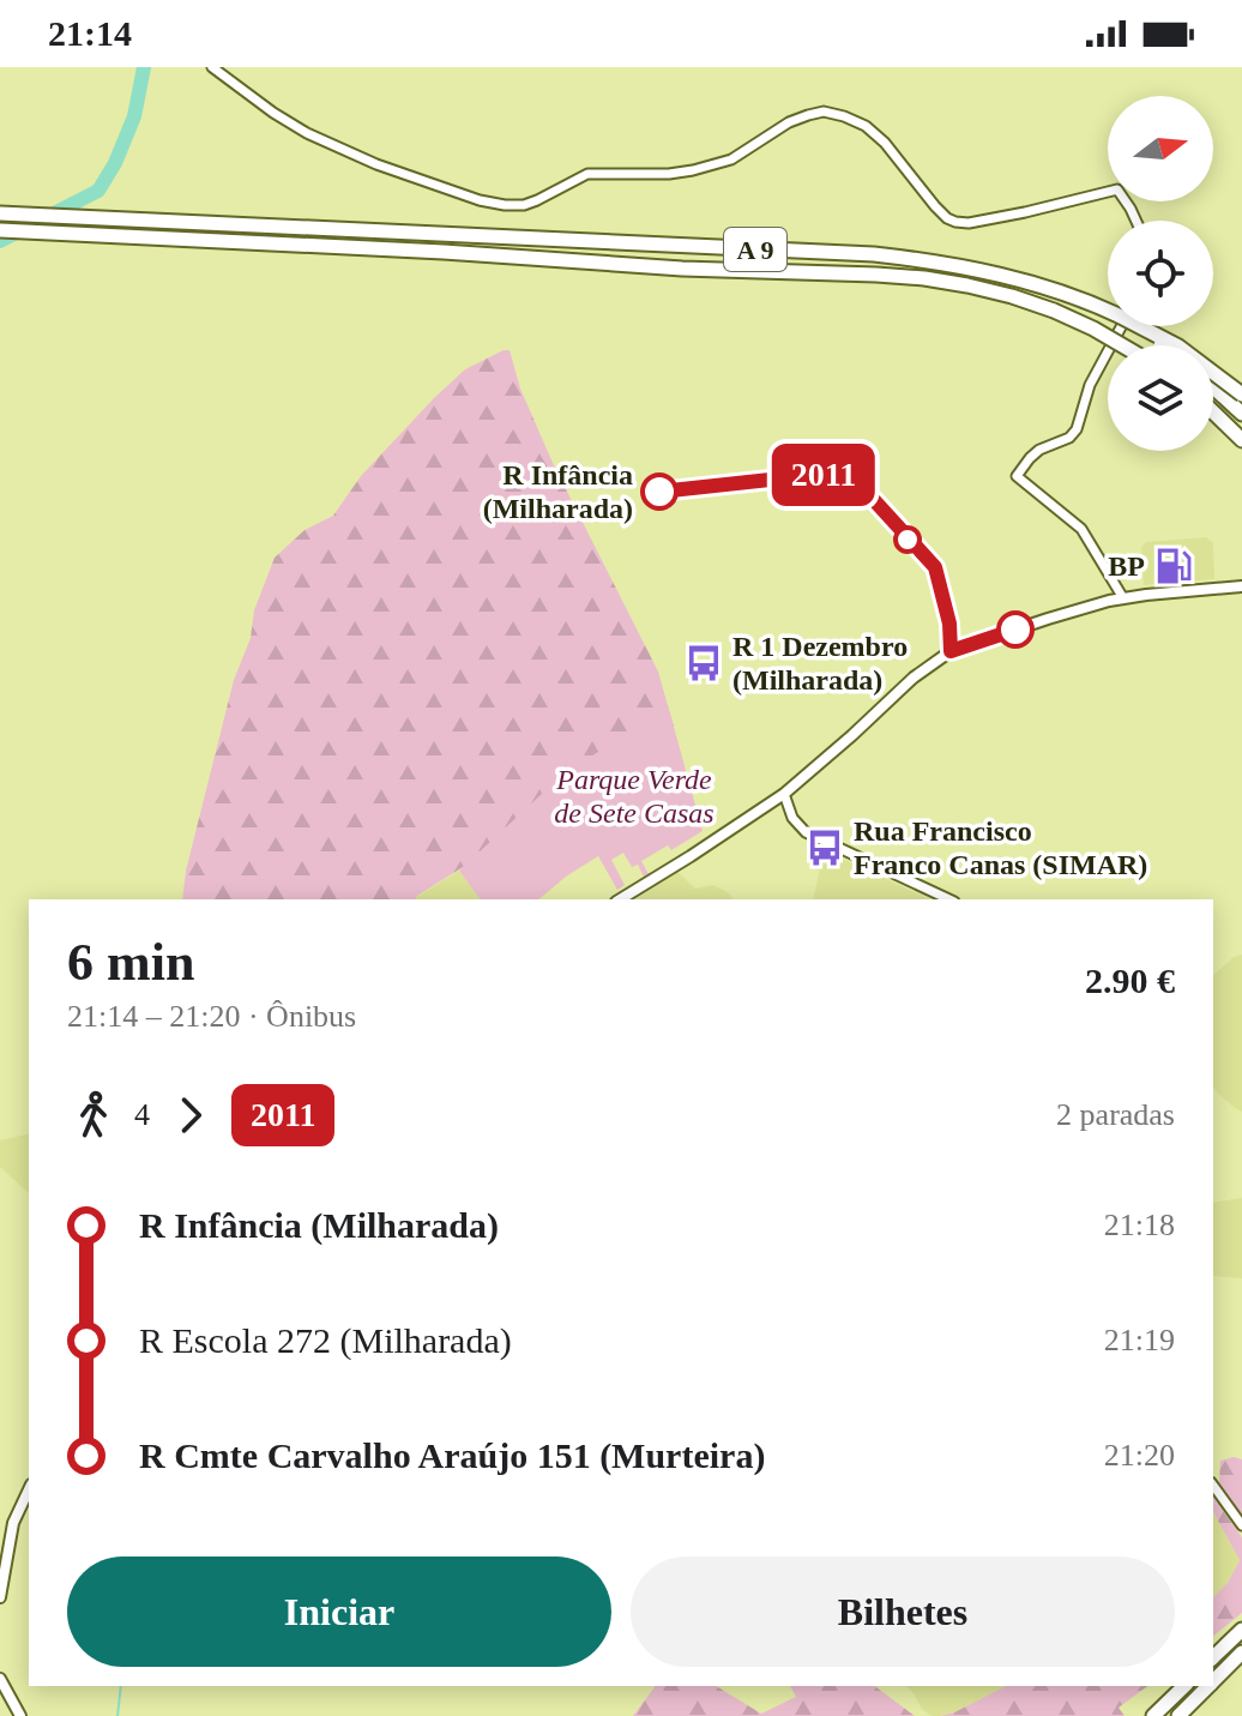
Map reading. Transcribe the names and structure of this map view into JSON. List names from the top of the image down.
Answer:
{
  "streets": {
    "highway": ["A 9"]
  },
  "parks": ["Parque Verde de Sete Casas"],
  "places": {
    "other": ["R Infância (Milharada)"],
    "fuel station": ["BP"],
    "bus stop": ["R 1 Dezembro (Milharada)", "Rua Francisco Franco Canas (SIMAR)"]
  },
  "lines": ["bus line 2011"],
  "north": "right",
  "page": {
    "status": "21:14",
    "on_map": "2011",
    "heading": ["6 min", "21:14 – 21:20 · Ônibus", "2.90 €"],
    "legs": ["4", "2011", "2 paradas"],
    "list": [
      {
        "name": "R Infância (Milharada)",
        "value": "21:18"
      },
      {
        "name": "R Escola 272 (Milharada)",
        "value": "21:19"
      },
      {
        "name": "R Cmte Carvalho Araújo 151 (Murteira)",
        "value": "21:20"
      }
    ],
    "buttons": ["Iniciar", "Bilhetes"]
  }
}
